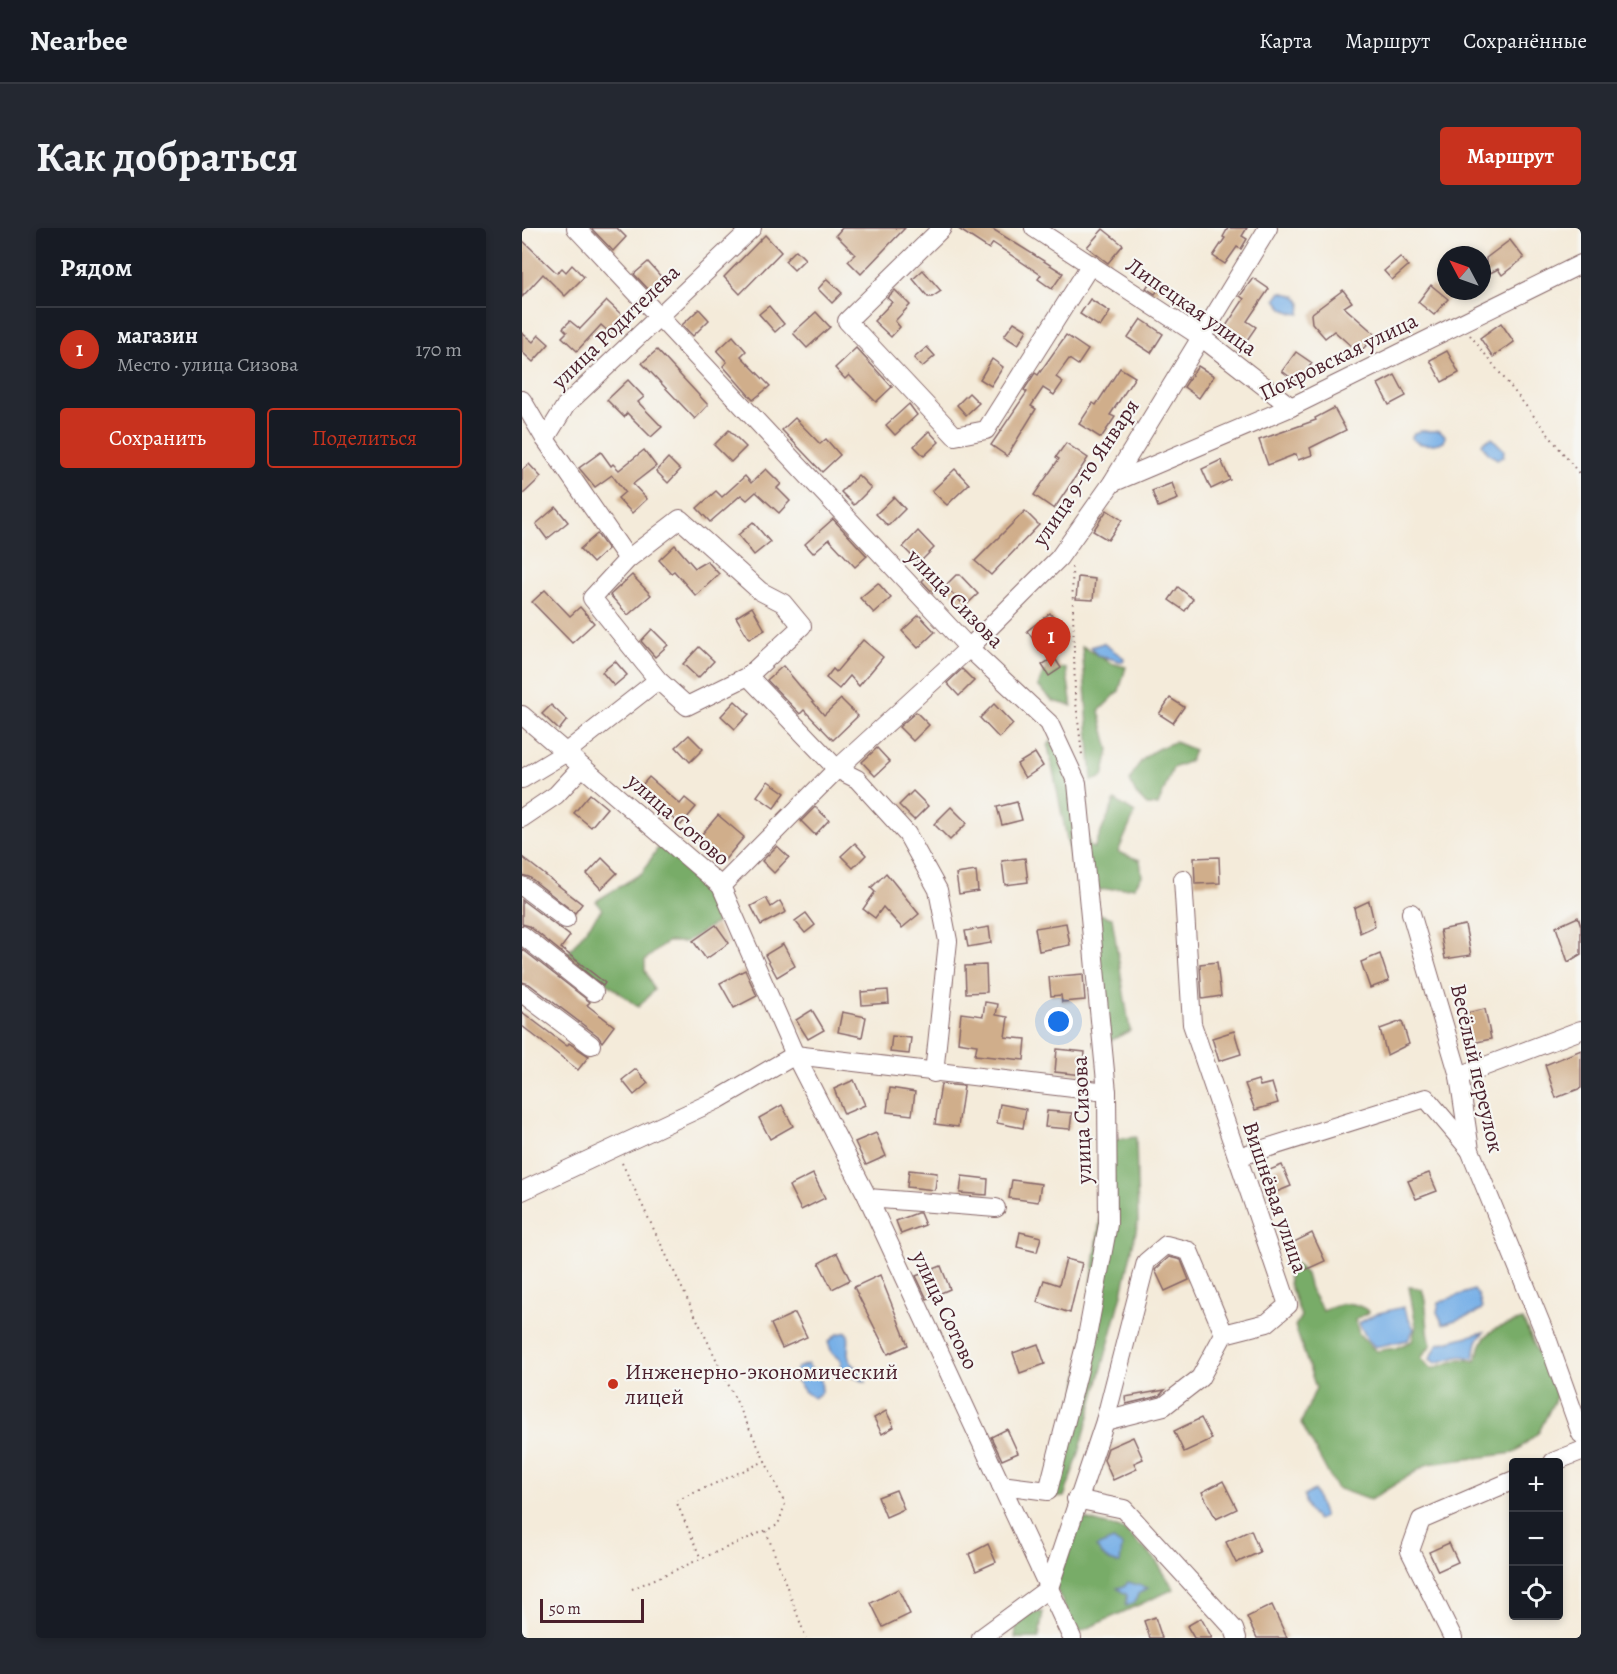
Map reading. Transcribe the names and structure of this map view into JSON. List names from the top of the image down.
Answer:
{
  "streets": {
    "street": [
      "Липецкая улица",
      "улица Родителева",
      "Покровская улица",
      "улица 9-го Января",
      "улица Сизова",
      "улица Сотово",
      "Весёлый переулок",
      "Вишнёвая улица"
    ]
  },
  "crossings": [
    ["Липецкая улица", "Покровская улица"],
    ["Липецкая улица", "улица 9-го Января"],
    ["улица Родителева", "улица Сизова"],
    ["Покровская улица", "улица 9-го Января"],
    ["улица 9-го Января", "улица Сизова"],
    ["улица 9-го Января", "улица Сотово"],
    ["улица Сизова", "улица Сотово"]
  ],
  "places": ["Инженерно-экономический лицей"],
  "scale_bar": "50 m",
  "north": "top left",
  "page": {
    "header": "Nearbee",
    "nav": ["Карта", "Маршрут", "Сохранённые"],
    "buttons": [
      "Маршрут",
      ["Сохранить", "Поделиться"]
    ],
    "title": "Как добраться",
    "heading": "Рядом",
    "list": [
      {
        "mark": "1",
        "name": "магазин",
        "note": "Место · улица Сизова",
        "value": "170 m"
      }
    ],
    "pins": "1",
    "map_buttons": ["+", "−"],
    "scale": "50 m"
  }
}
